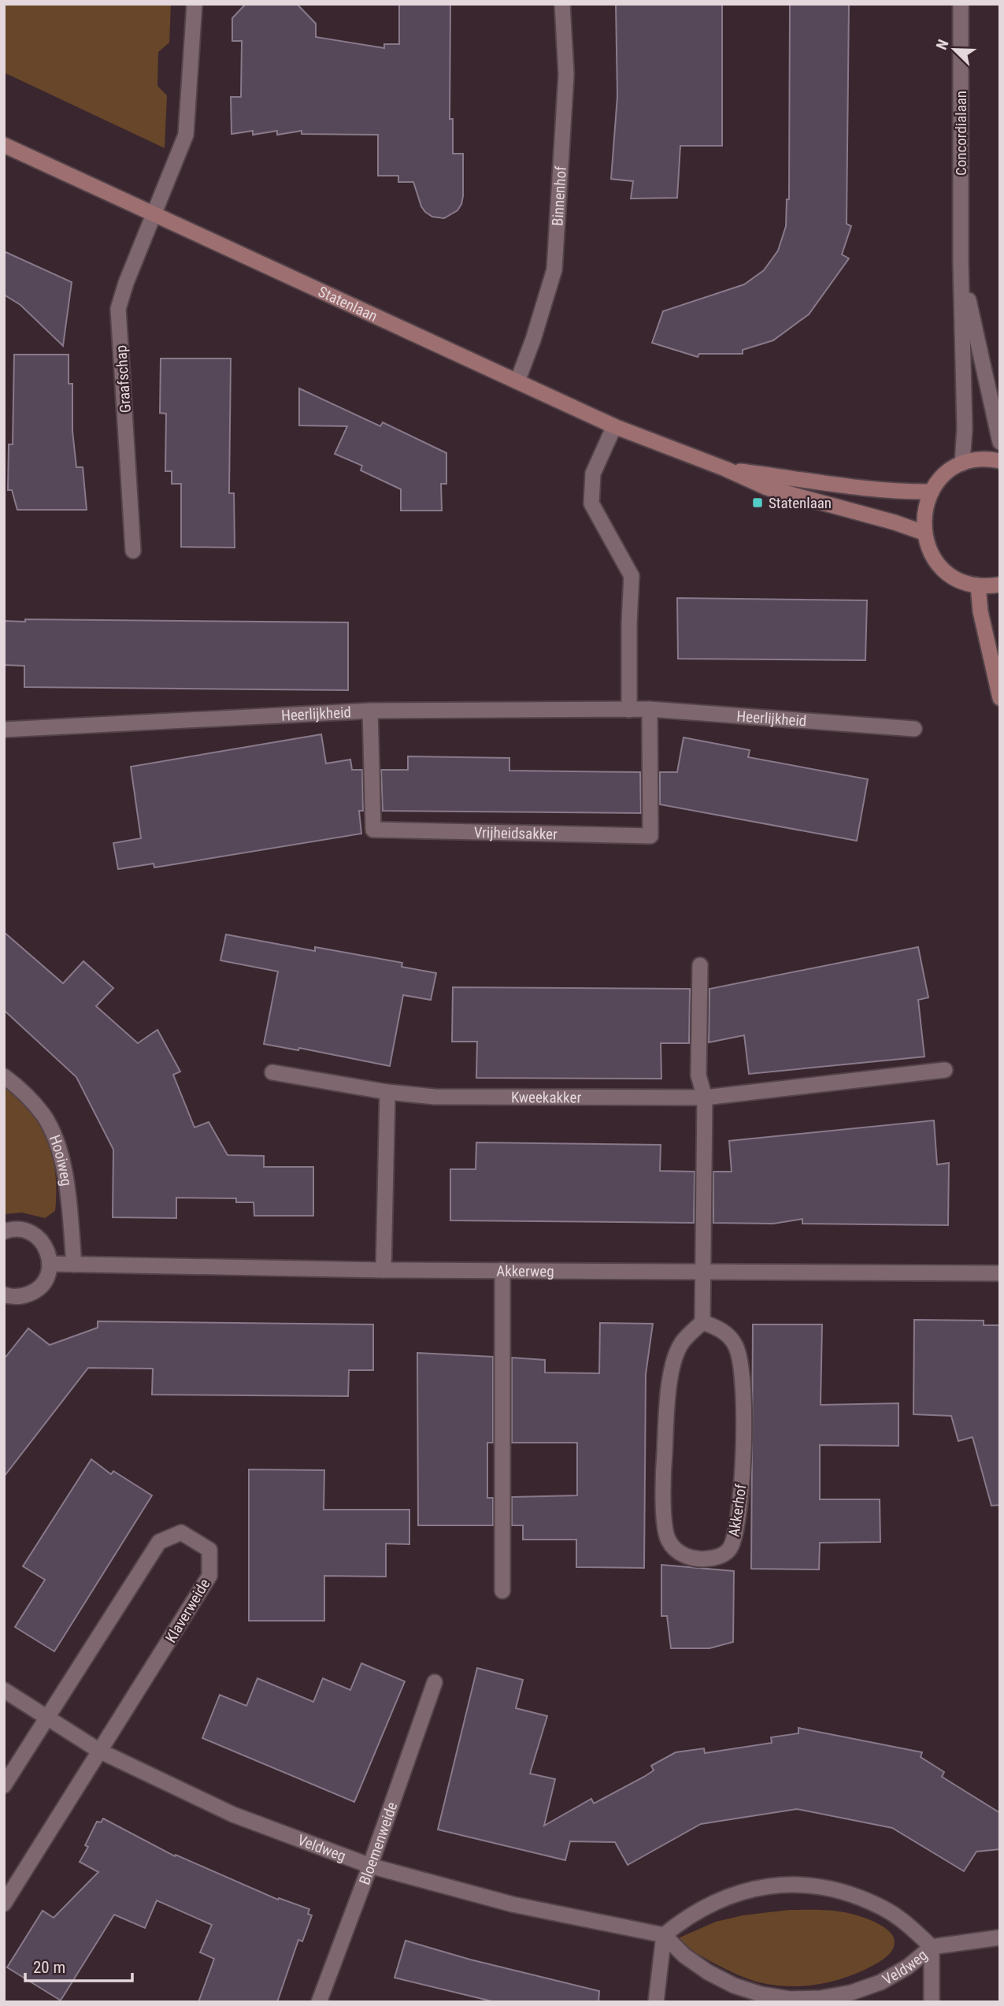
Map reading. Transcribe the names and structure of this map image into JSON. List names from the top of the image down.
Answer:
{
  "streets": {
    "main road": ["Statenlaan"],
    "street": [
      "Concordialaan",
      "Binnenhof",
      "Graafschap",
      "Heerlijkheid",
      "Vrijheidsakker",
      "Kweekakker",
      "Hooiweg",
      "Akkerweg",
      "Akkerhof",
      "Klaverweide",
      "Bloemenweide",
      "Veldweg"
    ]
  },
  "crossings": [
    ["Binnenhof", "Statenlaan"],
    ["Statenlaan", "Graafschap"],
    ["Heerlijkheid", "Vrijheidsakker"],
    ["Hooiweg", "Akkerweg"],
    ["Klaverweide", "Veldweg"],
    ["Bloemenweide", "Veldweg"]
  ],
  "places": {
    "transit": ["Statenlaan"]
  },
  "scale_bar": "20 m",
  "north": "top left"
}
